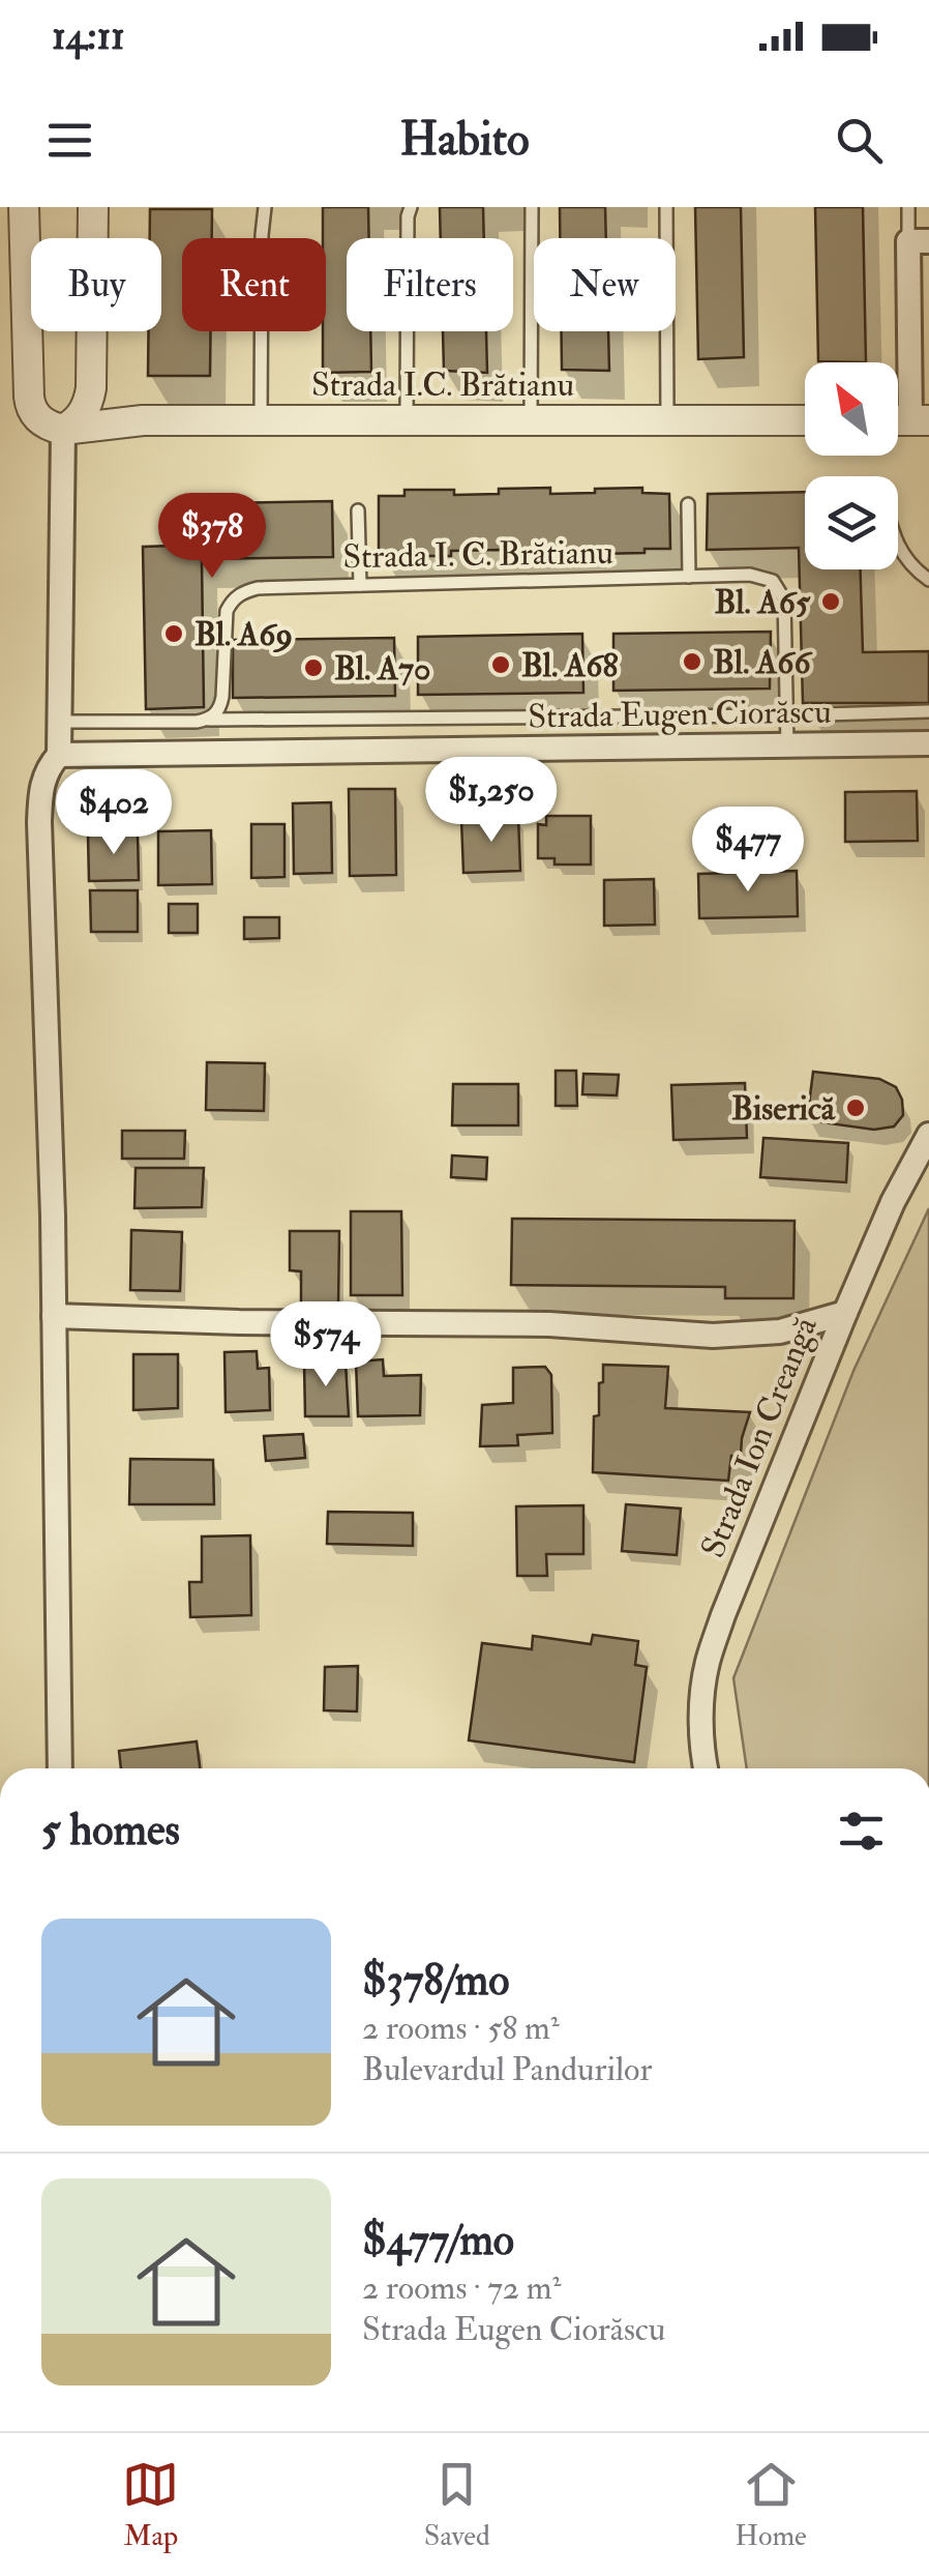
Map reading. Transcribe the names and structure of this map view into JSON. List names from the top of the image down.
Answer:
{
  "streets": {
    "street": ["Strada I.C. Brătianu", "Strada Eugen Ciorăscu", "Strada Ion Creangă"],
    "lane": ["Strada I. C. Brătianu"]
  },
  "crossings": [
    ["Strada I. C. Brătianu", "Strada Eugen Ciorăscu"]
  ],
  "places": [
    "Bl. A65",
    "Bl. A69",
    "Bl. A66",
    "Bl. A68",
    "Bl. A70",
    "Biserică"
  ],
  "north": "top left",
  "page": {
    "status": "14:11",
    "header": "Habito",
    "chip": [
      "Buy",
      "Rent",
      "Filters",
      "New"
    ],
    "price": [
      "$378",
      "$1,250",
      "$402",
      "$477",
      "$574"
    ],
    "heading": "5 homes",
    "list": [
      {
        "name": "$378/mo",
        "note": "2 rooms · 58 m² · Bulevardul Pandurilor"
      },
      {
        "name": "$477/mo",
        "note": "2 rooms · 72 m² · Strada Eugen Ciorăscu"
      }
    ],
    "tabs": ["Map", "Saved", "Home"]
  }
}
